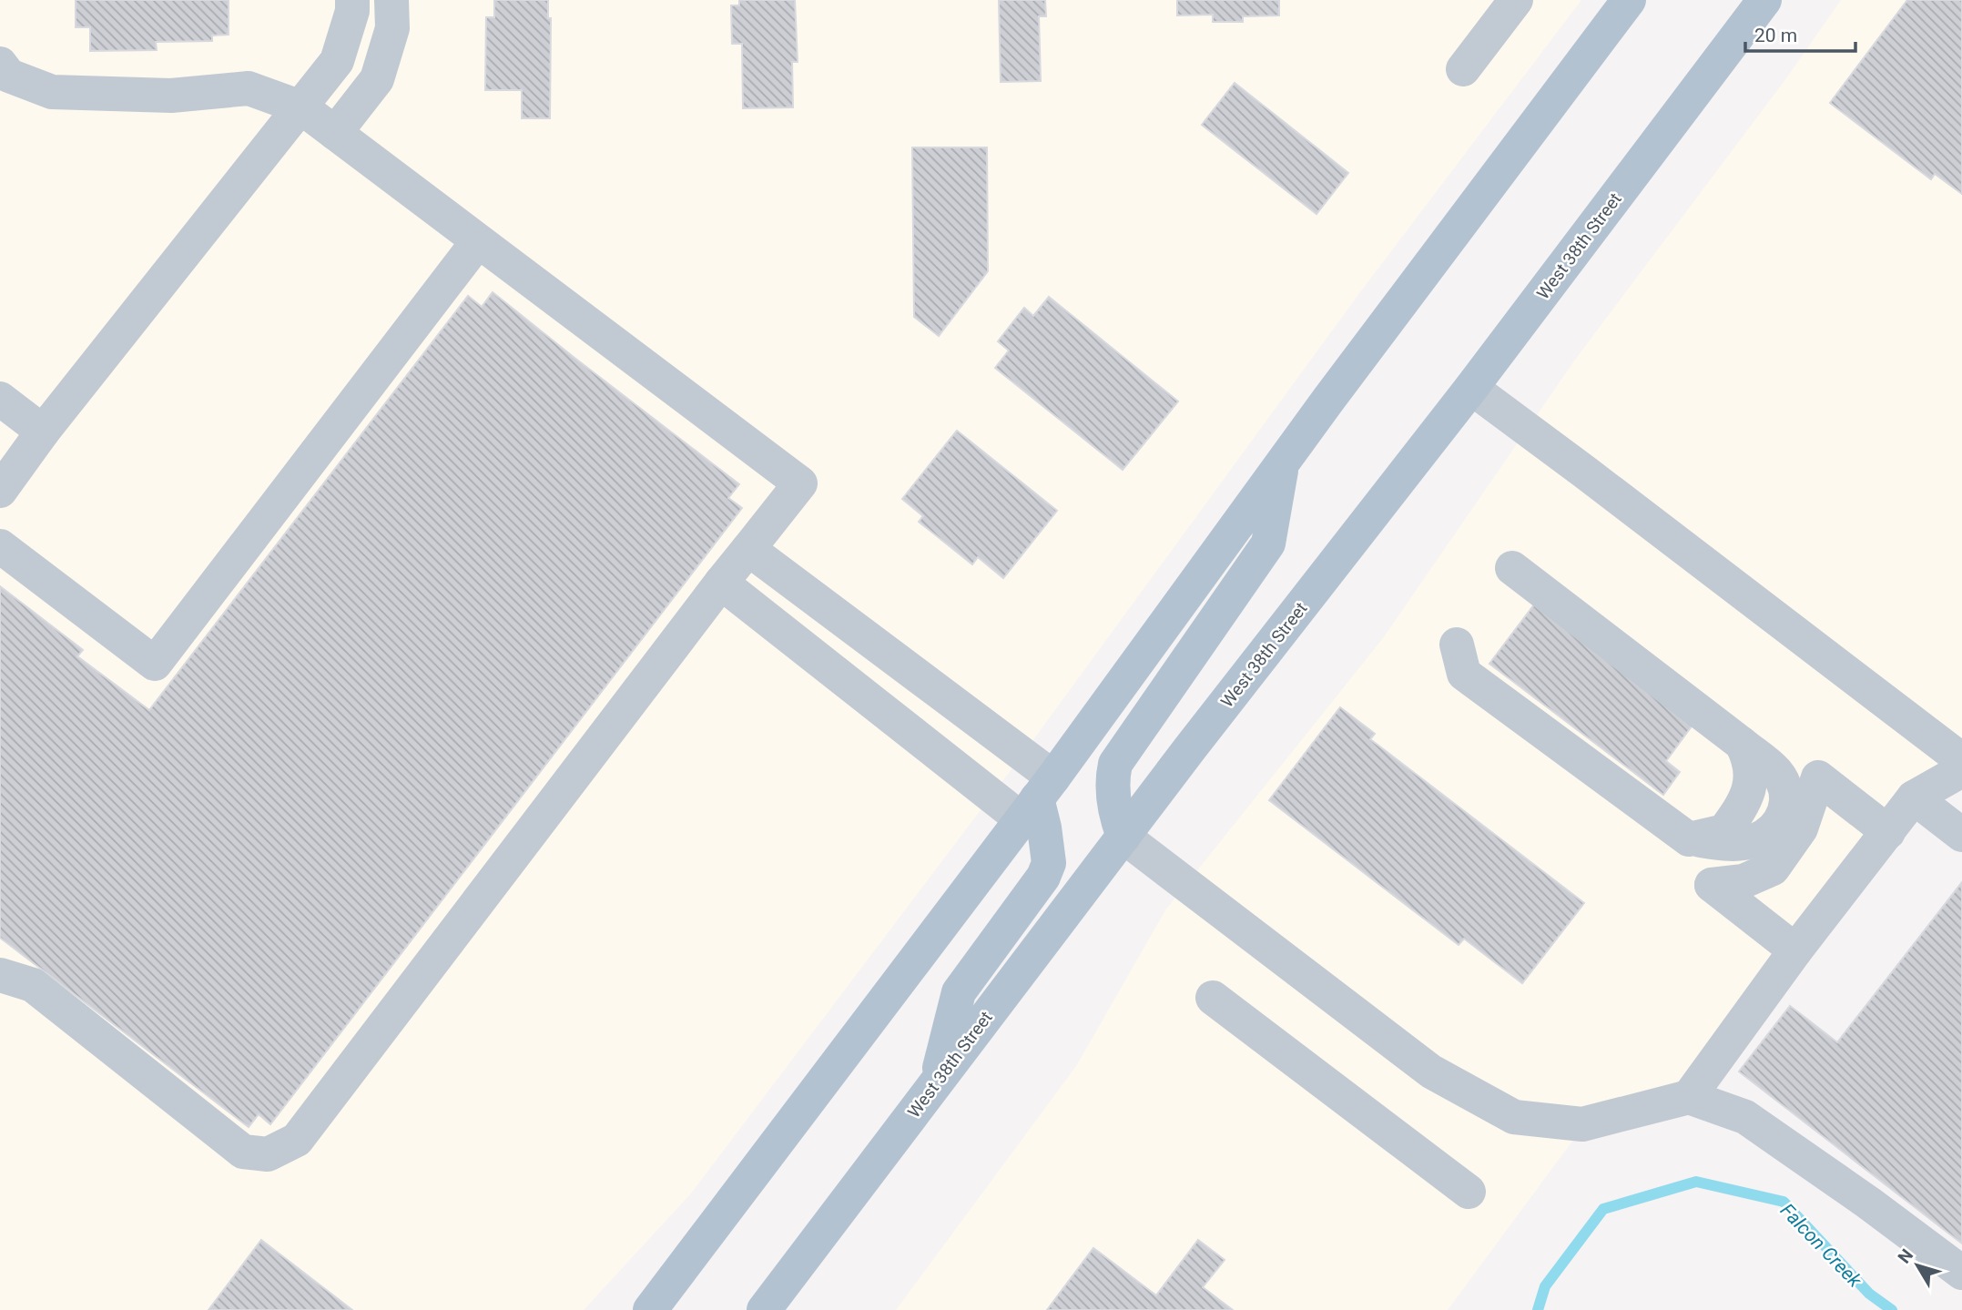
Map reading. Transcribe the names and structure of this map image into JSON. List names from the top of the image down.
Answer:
{
  "streets": {
    "main road": ["West 38th Street"]
  },
  "water": ["Falcon Creek"],
  "scale_bar": "20 m",
  "north": "top left"
}
